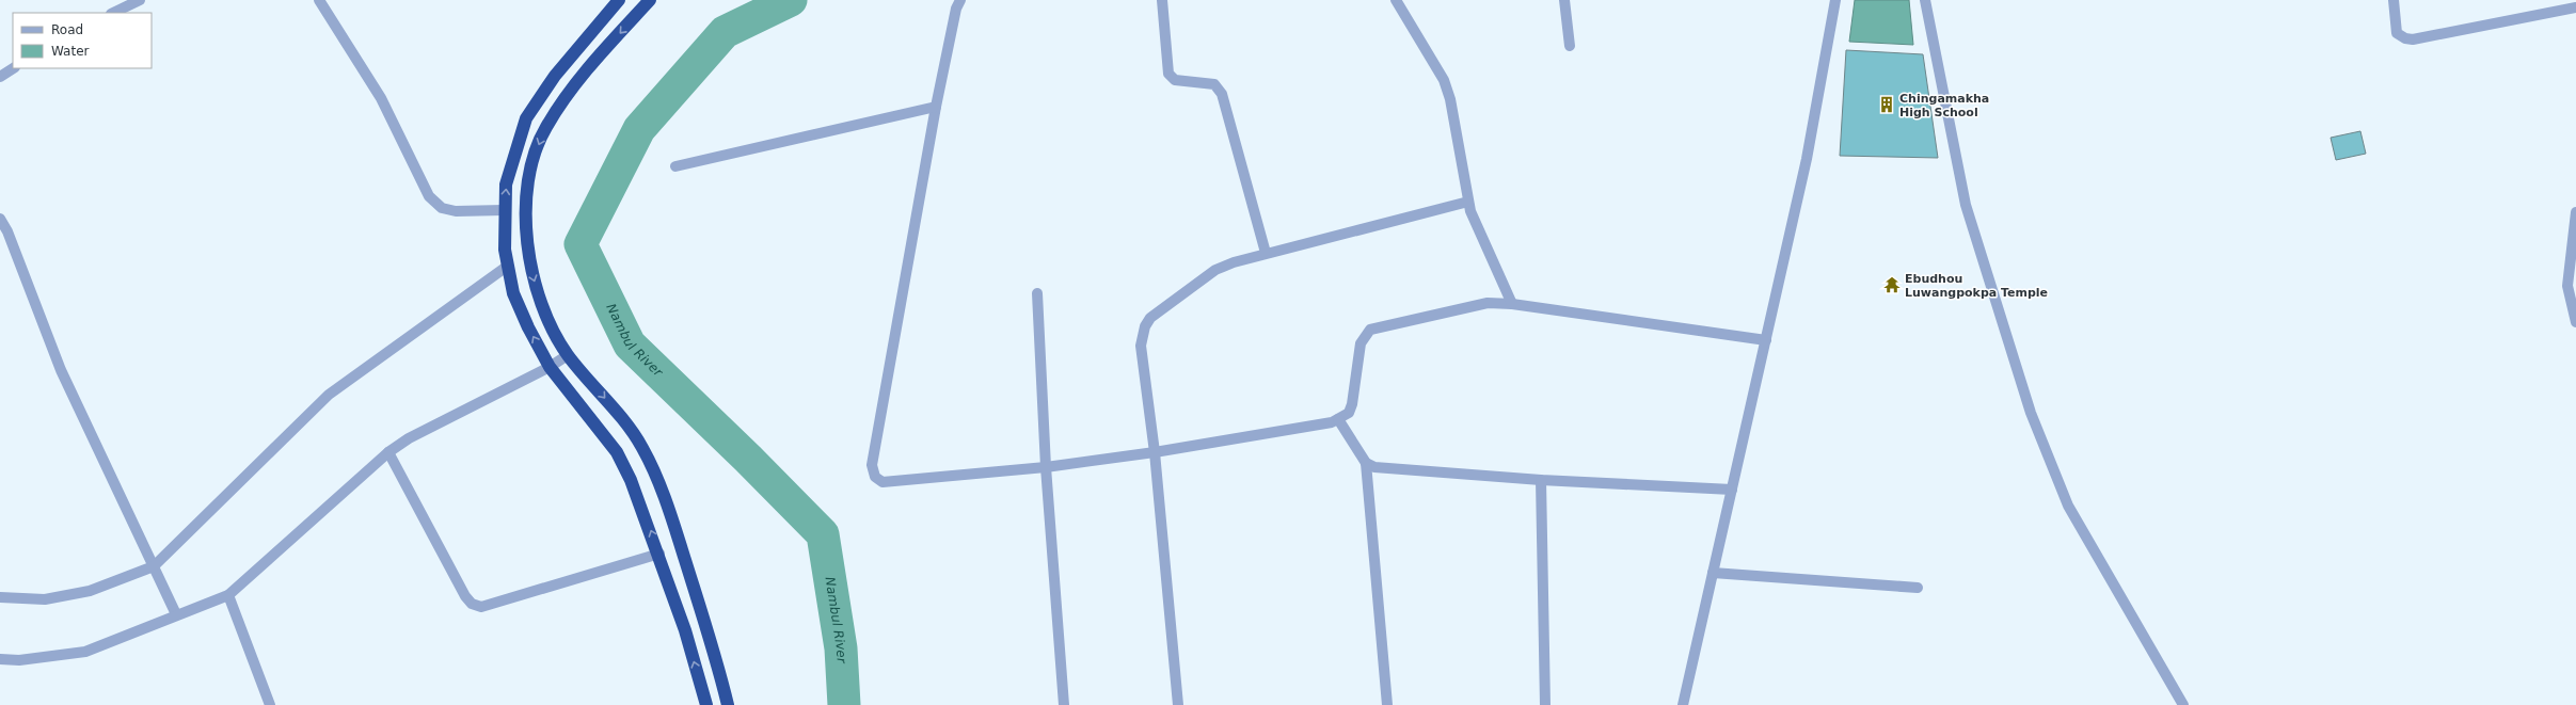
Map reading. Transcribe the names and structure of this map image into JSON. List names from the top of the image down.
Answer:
{
  "water": ["Nambul River"],
  "places": {
    "building": ["Chingamakha High School"],
    "temple": ["Ebudhou Luwangpokpa Temple"]
  },
  "legend": ["Road", "Water"]
}
